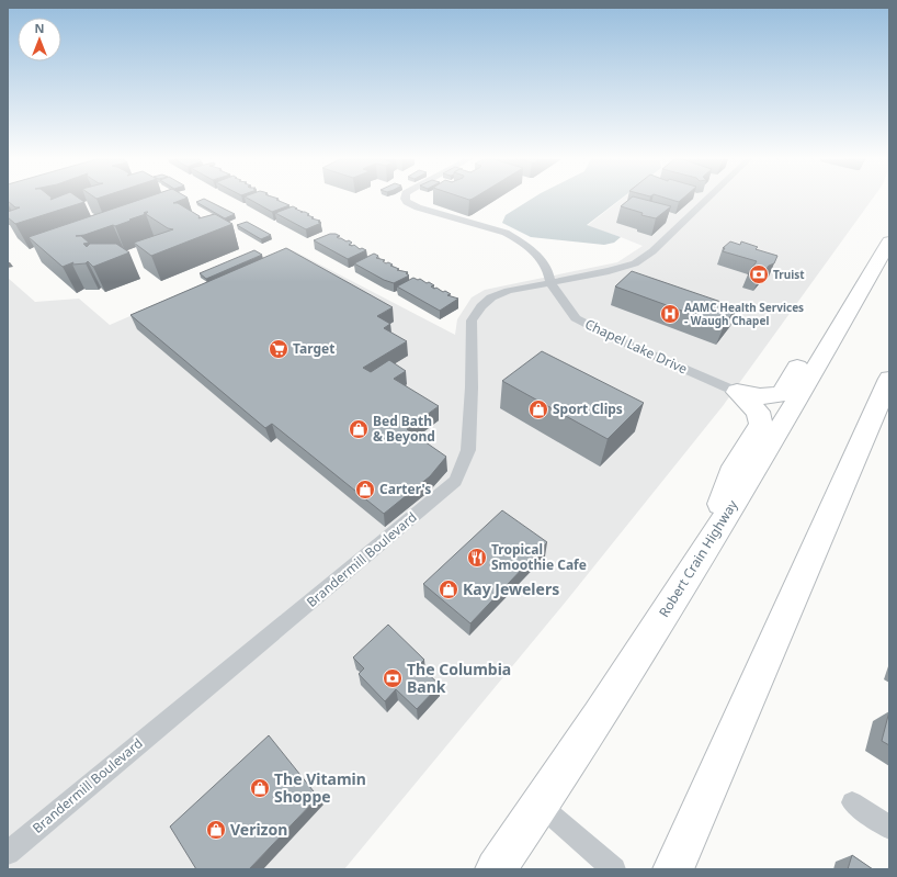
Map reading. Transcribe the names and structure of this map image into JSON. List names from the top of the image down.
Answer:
{
  "streets": {
    "highway": ["Robert Crain Highway"],
    "street": ["Chapel Lake Drive", "Brandermill Boulevard"]
  },
  "crossings": [
    ["Chapel Lake Drive", "Brandermill Boulevard"]
  ],
  "places": {
    "bank": ["Truist", "The Columbia Bank"],
    "hospital": ["AAMC Health Services - Waugh Chapel"],
    "supermarket": ["Target"],
    "shop": [
      "Sport Clips",
      "Bed Bath & Beyond",
      "Carter's",
      "Kay Jewelers",
      "The Vitamin Shoppe",
      "Verizon"
    ],
    "restaurant": ["Tropical Smoothie Cafe"]
  },
  "north": "top"
}
